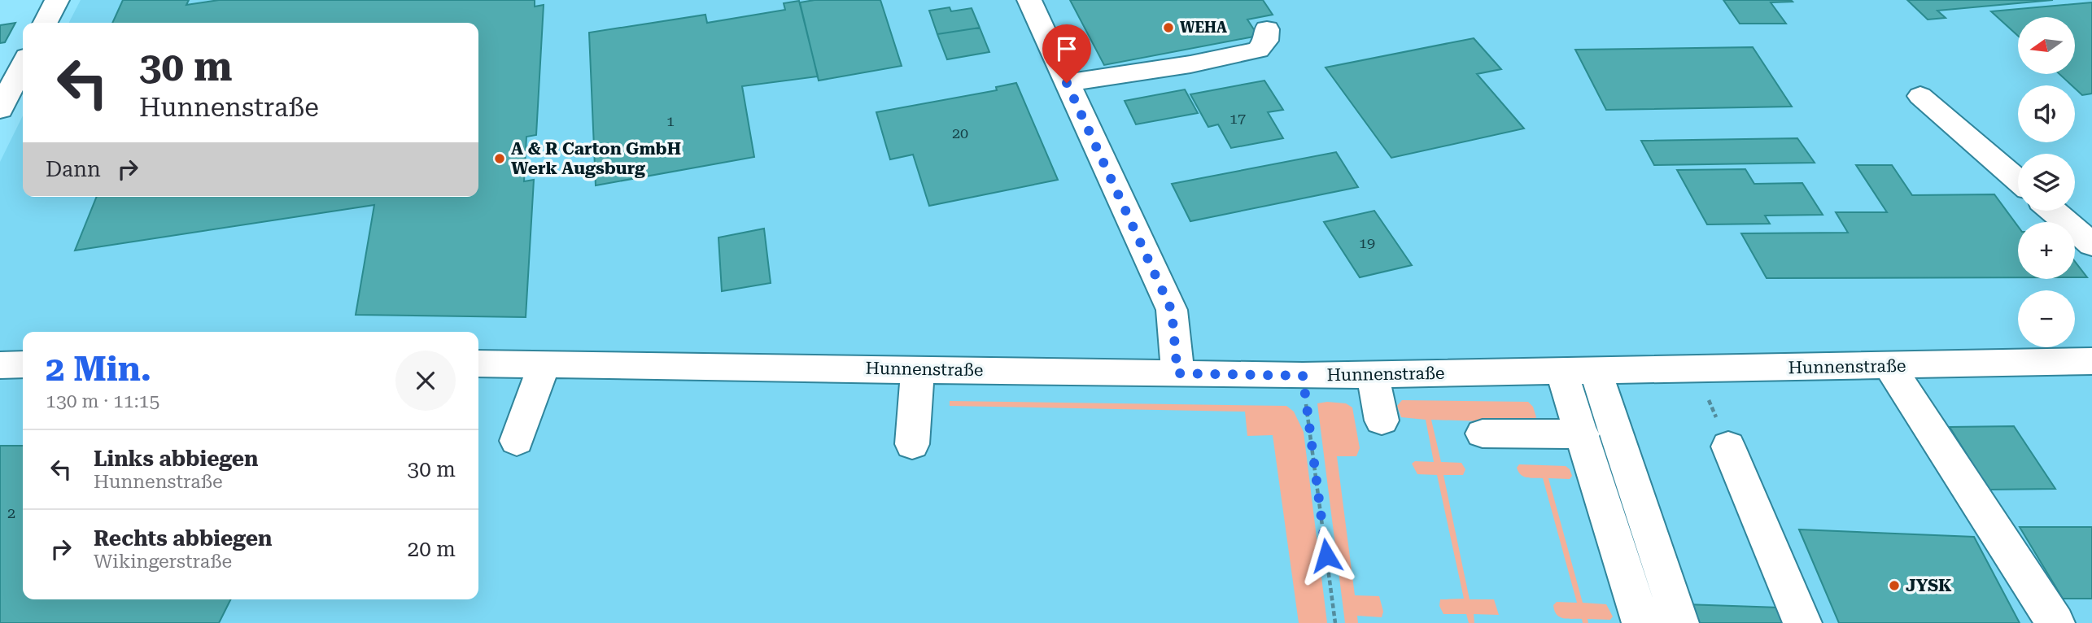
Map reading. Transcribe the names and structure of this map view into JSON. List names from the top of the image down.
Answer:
{
  "streets": {
    "street": ["Hunnenstraße"]
  },
  "places": ["WEHA", "A & R Carton GmbH Werk Augsburg", "JYSK"],
  "house_numbers": [
    "17",
    "1",
    "20",
    "19",
    "2"
  ],
  "north": "left",
  "page": {
    "map_buttons": ["+", "−"],
    "turn": ["30 m", "Hunnenstraße"],
    "then": "Dann",
    "heading": ["2 Min.", "130 m · 11:15"],
    "list": [
      {
        "name": "Links abbiegen",
        "note": "Hunnenstraße",
        "value": "30 m"
      },
      {
        "name": "Rechts abbiegen",
        "note": "Wikingerstraße",
        "value": "20 m"
      }
    ]
  }
}
